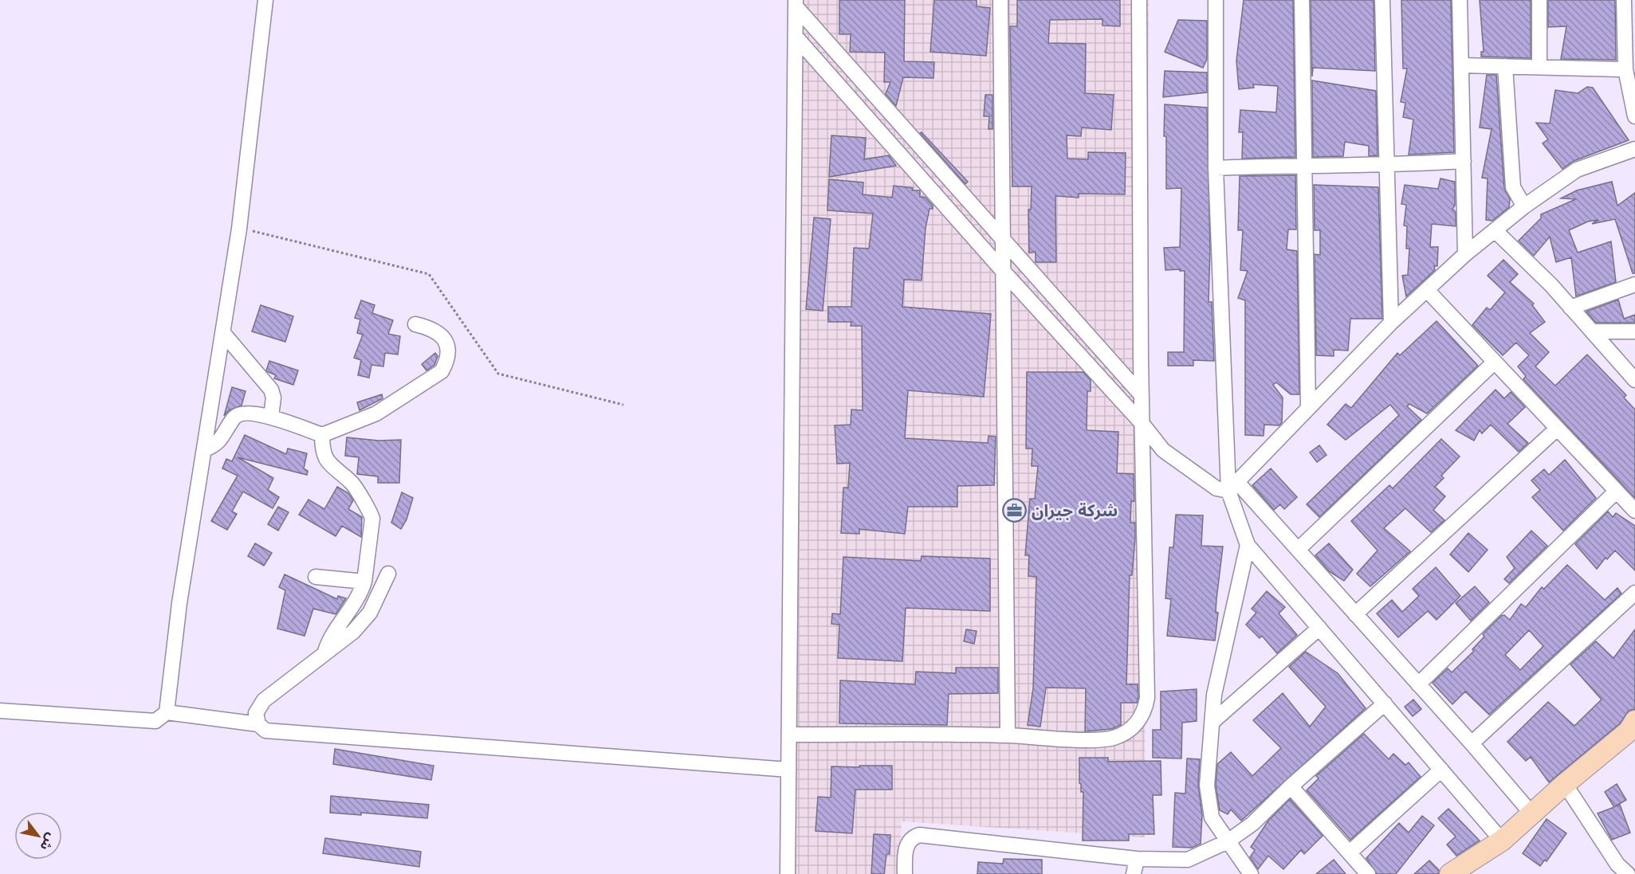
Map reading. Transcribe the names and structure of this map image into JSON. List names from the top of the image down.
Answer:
{
  "places": {
    "office": ["شركة جيران"]
  },
  "north": "bottom right"
}
